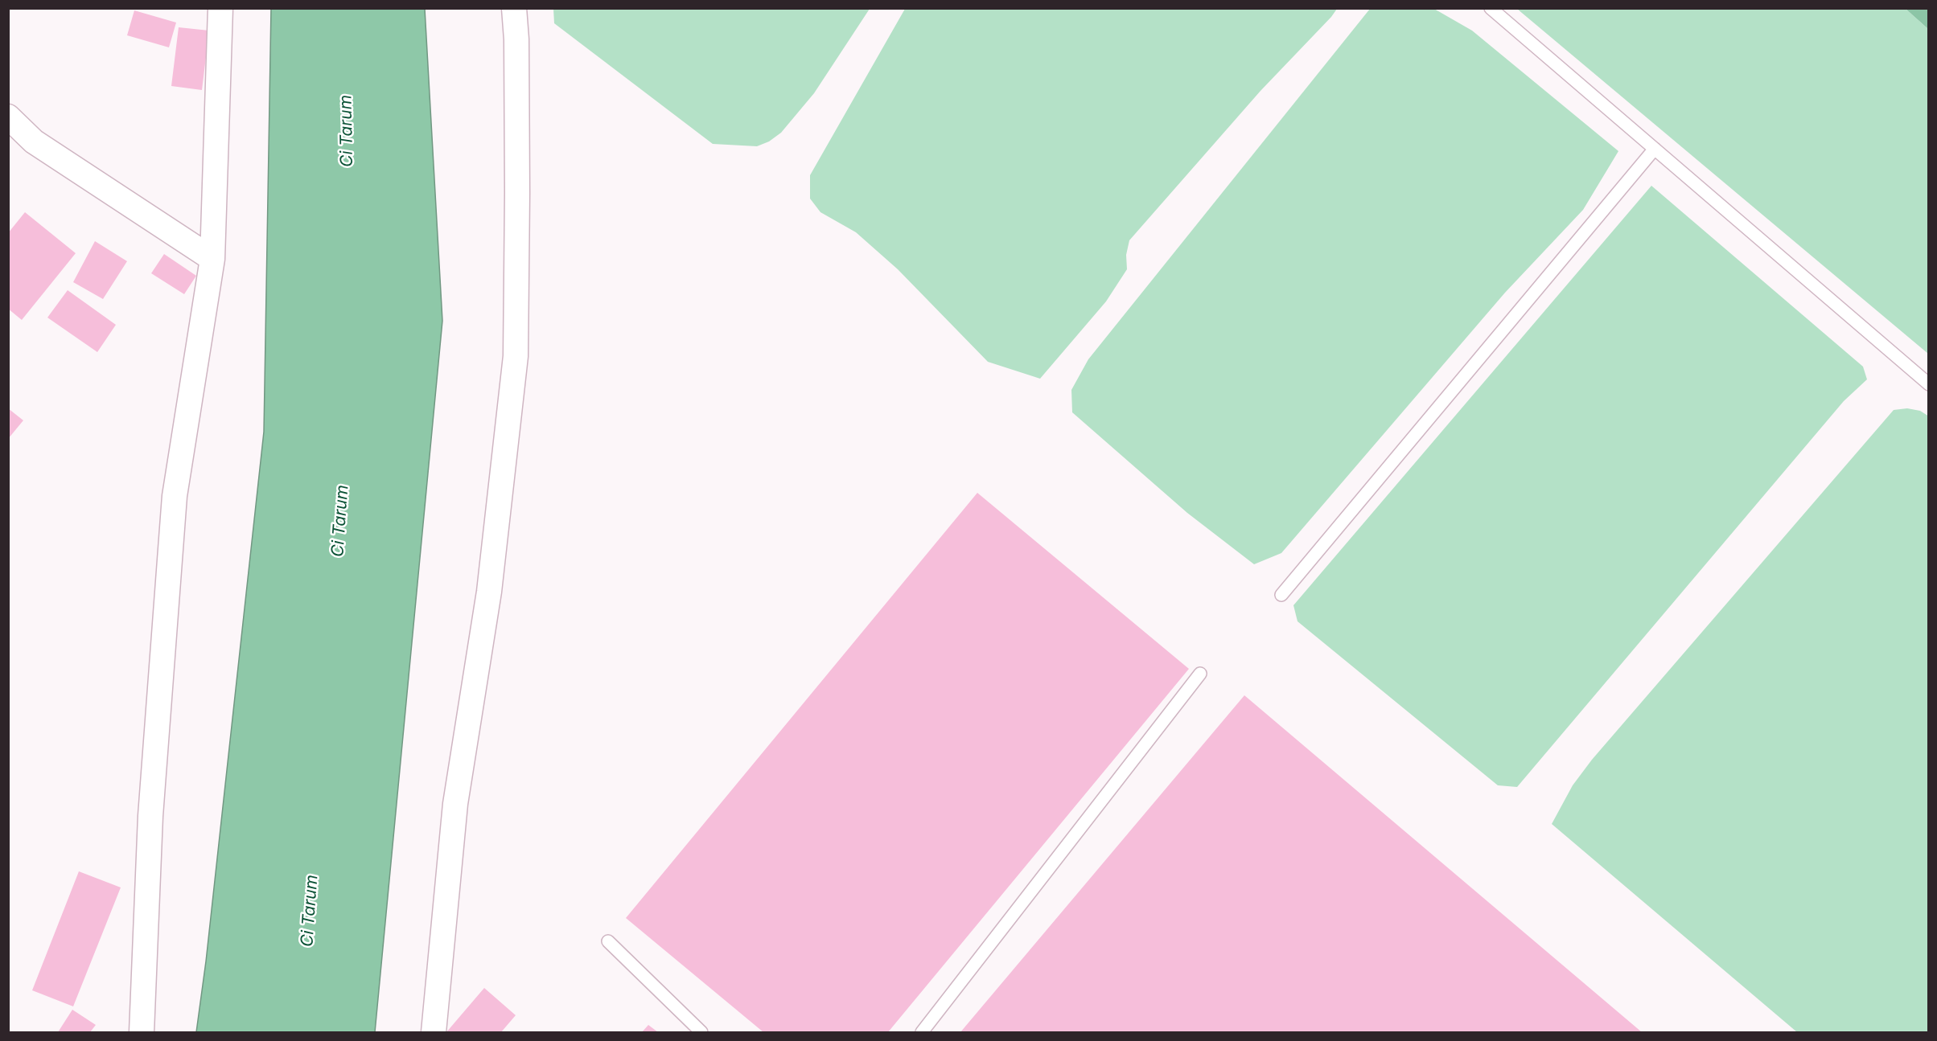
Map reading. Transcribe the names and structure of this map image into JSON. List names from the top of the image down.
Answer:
{
  "water": ["Ci Tarum"]
}
